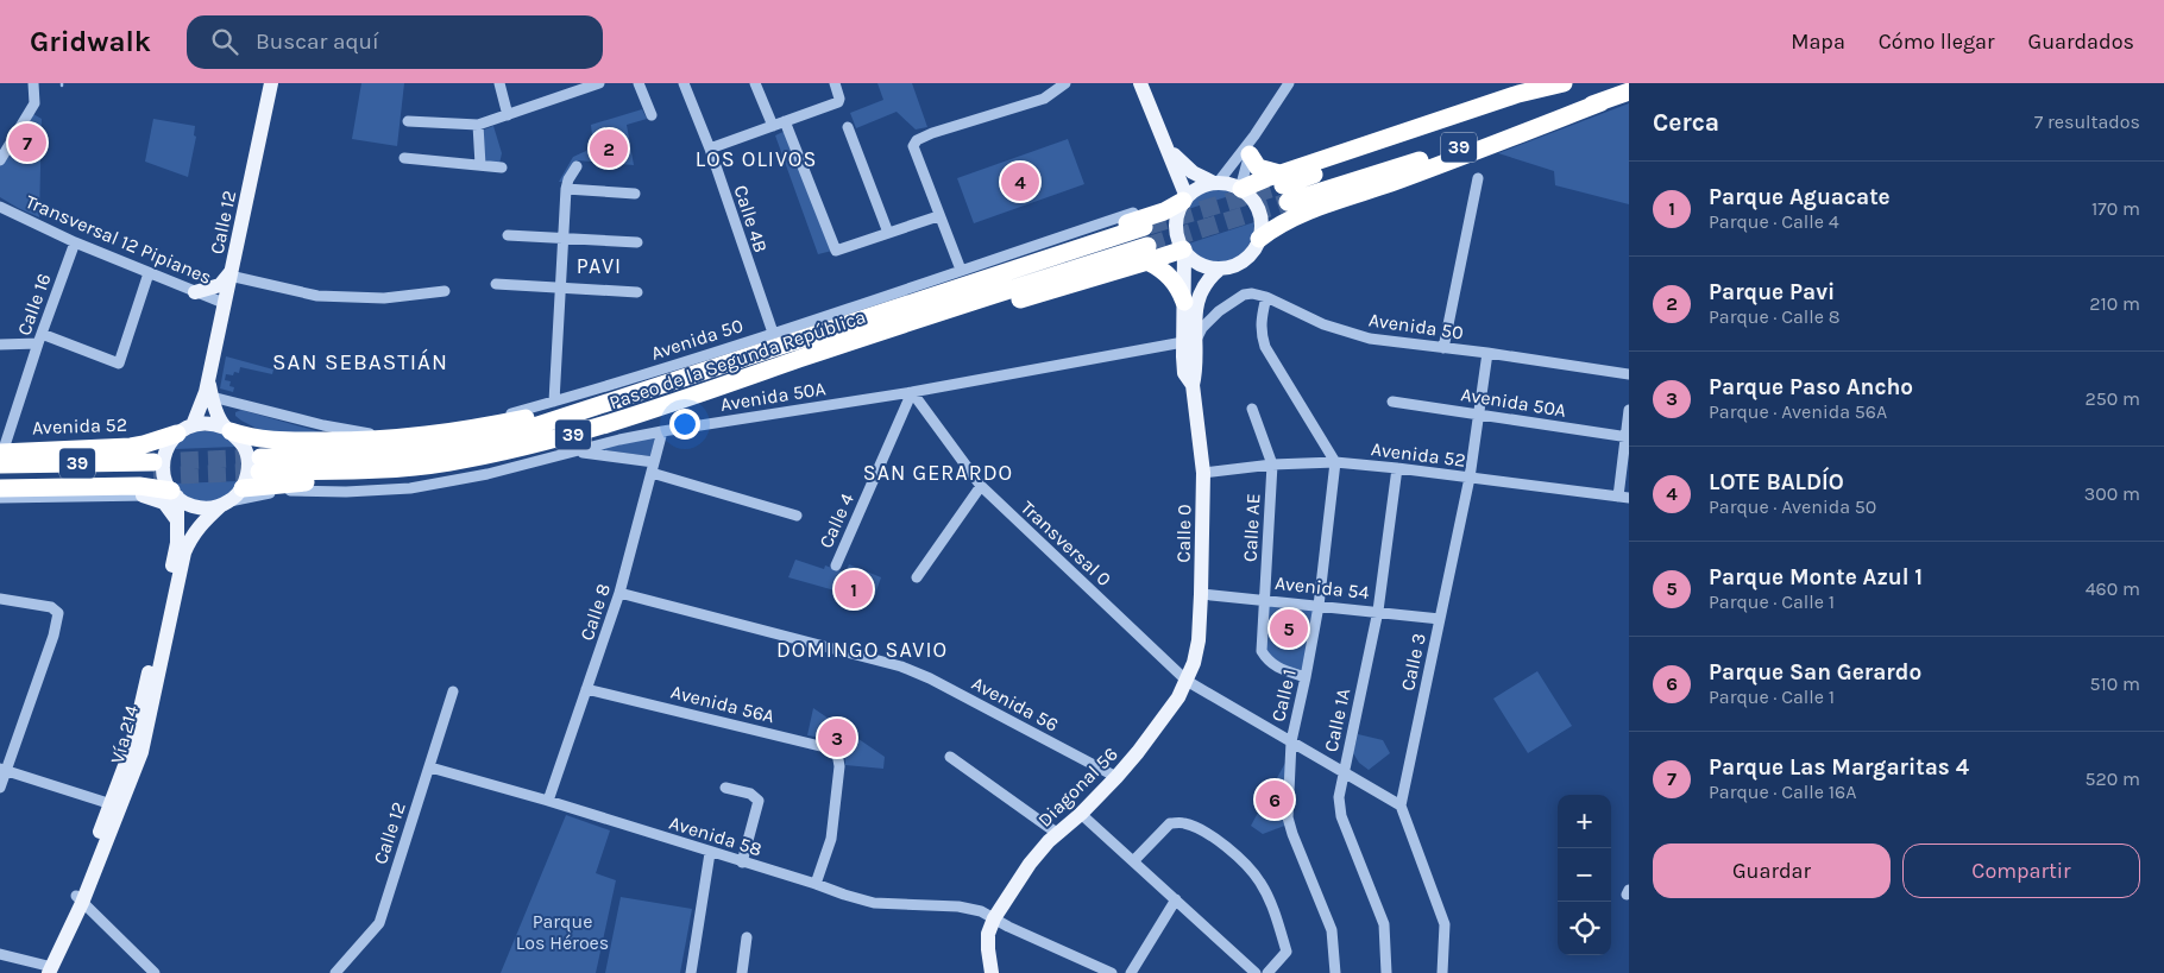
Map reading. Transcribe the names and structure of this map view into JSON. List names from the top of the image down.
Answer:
{
  "streets": {
    "highway": ["39", "Paseo de la Segunda República"],
    "main road": [
      "Calle 12",
      "Calle 0",
      "Vía 214",
      "Diagonal 56"
    ],
    "street": [
      "Calle 4B",
      "Transversal 12 Pipianes",
      "Calle 16",
      "Avenida 50",
      "Avenida 50A",
      "Avenida 52",
      "Calle 4",
      "Calle AE",
      "Transversal 0",
      "Avenida 54",
      "Calle 8",
      "Calle 3",
      "Calle 1",
      "Avenida 56A",
      "Avenida 56",
      "Calle 1A",
      "Avenida 58"
    ]
  },
  "crossings": [
    ["Calle 4B", "Avenida 50"],
    ["Calle 12", "Transversal 12 Pipianes"],
    ["Calle 12", "Avenida 50"],
    ["Calle 12", "Avenida 50A"],
    ["Calle 12", "Avenida 52"],
    ["Calle 12", "Vía 214"],
    ["Calle 12", "Avenida 58"],
    ["Transversal 12 Pipianes", "Calle 16"],
    ["Calle 16", "Avenida 52"],
    ["Avenida 50", "Paseo de la Segunda República"],
    ["Avenida 50", "Avenida 50A"],
    ["Avenida 50", "Calle 0"],
    ["Avenida 50", "Calle 3"],
    ["Paseo de la Segunda República", "Calle 0"],
    ["Avenida 50A", "Avenida 52"],
    ["Avenida 50A", "Calle 4"],
    ["Avenida 50A", "Calle 0"],
    ["Avenida 50A", "Transversal 0"],
    ["Avenida 50A", "Calle 8"],
    ["Avenida 50A", "Calle 3"],
    ["Avenida 50A", "Vía 214"],
    ["Avenida 52", "Calle AE"],
    ["Avenida 52", "Calle 0"],
    ["Avenida 52", "Calle 3"],
    ["Avenida 52", "Calle 1"],
    ["Avenida 52", "Calle 1A"],
    ["Avenida 52", "Vía 214"],
    ["Calle 4", "Transversal 0"],
    ["Calle AE", "Avenida 54"],
    ["Calle AE", "Calle 1"],
    ["Calle 0", "Transversal 0"],
    ["Calle 0", "Avenida 54"],
    ["Calle 0", "Diagonal 56"],
    ["Transversal 0", "Diagonal 56"],
    ["Avenida 54", "Calle 3"],
    ["Avenida 54", "Calle 1"],
    ["Avenida 54", "Calle 1A"],
    ["Calle 8", "Avenida 56A"],
    ["Calle 8", "Avenida 56"],
    ["Calle 8", "Avenida 58"],
    ["Avenida 56A", "Avenida 58"],
    ["Avenida 56", "Diagonal 56"],
    ["Diagonal 56", "Avenida 58"]
  ],
  "districts": [
    "LOS OLIVOS",
    "PAVI",
    "SAN SEBASTIÁN",
    "SAN GERARDO",
    "DOMINGO SAVIO"
  ],
  "parks": ["Parque Los Héroes"],
  "page": {
    "header": "Gridwalk",
    "search": "Buscar aquí",
    "nav": ["Mapa", "Cómo llegar", "Guardados"],
    "heading": ["Cerca", "7 resultados"],
    "pins": [
      "7",
      "2",
      "4",
      "1",
      "5",
      "3",
      "6"
    ],
    "list": [
      {
        "mark": "1",
        "name": "Parque Aguacate",
        "note": "Parque · Calle 4",
        "value": "170 m"
      },
      {
        "mark": "2",
        "name": "Parque Pavi",
        "note": "Parque · Calle 8",
        "value": "210 m"
      },
      {
        "mark": "3",
        "name": "Parque Paso Ancho",
        "note": "Parque · Avenida 56A",
        "value": "250 m"
      },
      {
        "mark": "4",
        "name": "LOTE BALDÍO",
        "note": "Parque · Avenida 50",
        "value": "300 m"
      },
      {
        "mark": "5",
        "name": "Parque Monte Azul 1",
        "note": "Parque · Calle 1",
        "value": "460 m"
      },
      {
        "mark": "6",
        "name": "Parque San Gerardo",
        "note": "Parque · Calle 1",
        "value": "510 m"
      },
      {
        "mark": "7",
        "name": "Parque Las Margaritas 4",
        "note": "Parque · Calle 16A",
        "value": "520 m"
      }
    ],
    "map_buttons": ["+", "−"],
    "buttons": ["Guardar", "Compartir"]
  }
}
